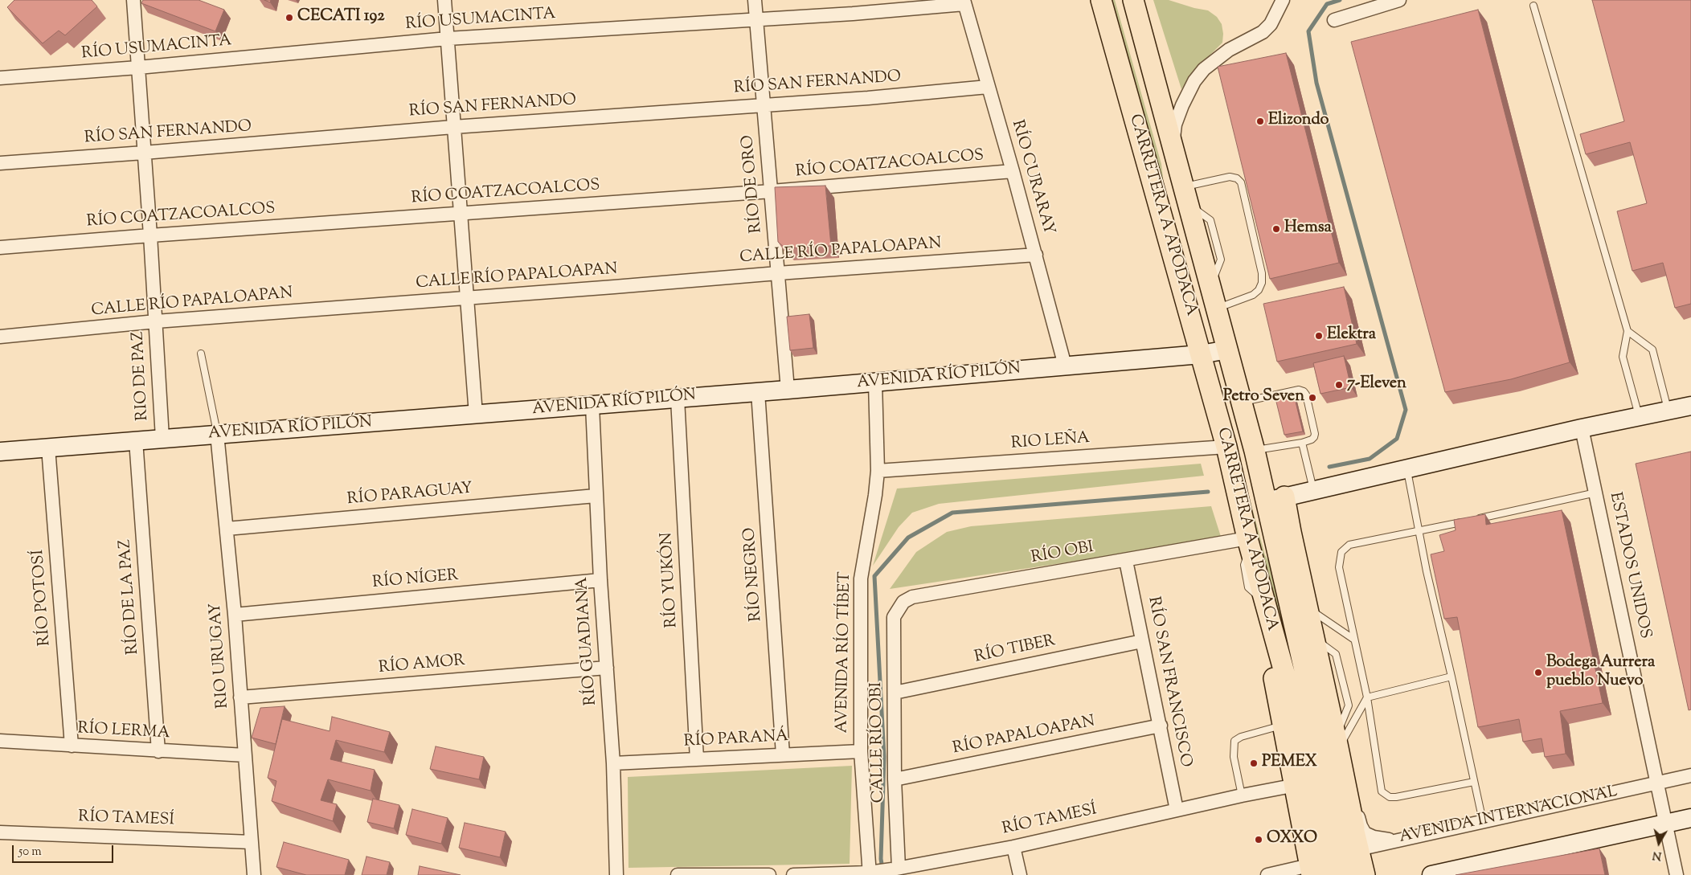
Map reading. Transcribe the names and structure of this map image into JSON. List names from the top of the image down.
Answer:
{
  "streets": {
    "main road": ["CARRETERA A APODACA", "AVENIDA RÍO PILÓN"],
    "street": [
      "RÍO USUMACINTA",
      "RÍO SAN FERNANDO",
      "RÍO COATZACOALCOS",
      "RÍO CURARAY",
      "RÍO DE ORO",
      "CALLE RÍO PAPALOAPAN",
      "RIO DE PAZ",
      "RIO LEÑA",
      "RÍO PARAGUAY",
      "RÍO OBI",
      "ESTADOS UNIDOS",
      "RÍO NEGRO",
      "RÍO NÍGER",
      "RÍO YUKÓN",
      "RÍO DE LA PAZ",
      "RÍO POTOSÍ",
      "RÍO GUADIANA",
      "RÍO TIBER",
      "AVENIDA RÍO TÍBET",
      "RIO URUGAY",
      "RÍO AMOR",
      "RÍO SAN FRANCISCO",
      "RÍO LERMA",
      "RÍO PAPALOAPAN",
      "RÍO PARANÁ",
      "CALLE RÍO OBI",
      "AVENIDA INTERNACIONAL",
      "RÍO TAMESÍ"
    ]
  },
  "crossings": [
    ["RÍO USUMACINTA", "RÍO CURARAY"],
    ["RÍO USUMACINTA", "RÍO DE ORO"],
    ["RÍO USUMACINTA", "RIO DE PAZ"],
    ["RÍO SAN FERNANDO", "RÍO CURARAY"],
    ["RÍO SAN FERNANDO", "RÍO DE ORO"],
    ["RÍO SAN FERNANDO", "RIO DE PAZ"],
    ["RÍO COATZACOALCOS", "RÍO CURARAY"],
    ["RÍO COATZACOALCOS", "RÍO DE ORO"],
    ["RÍO COATZACOALCOS", "RIO DE PAZ"],
    ["RÍO CURARAY", "CALLE RÍO PAPALOAPAN"],
    ["RÍO CURARAY", "AVENIDA RÍO PILÓN"],
    ["RÍO DE ORO", "CALLE RÍO PAPALOAPAN"],
    ["RÍO DE ORO", "AVENIDA RÍO PILÓN"],
    ["CARRETERA A APODACA", "AVENIDA RÍO PILÓN"],
    ["CARRETERA A APODACA", "RIO LEÑA"],
    ["CARRETERA A APODACA", "RÍO OBI"],
    ["CARRETERA A APODACA", "AVENIDA INTERNACIONAL"],
    ["CARRETERA A APODACA", "RÍO TAMESÍ"],
    ["CALLE RÍO PAPALOAPAN", "RIO DE PAZ"],
    ["RIO DE PAZ", "AVENIDA RÍO PILÓN"],
    ["AVENIDA RÍO PILÓN", "RÍO NEGRO"],
    ["AVENIDA RÍO PILÓN", "RÍO YUKÓN"],
    ["AVENIDA RÍO PILÓN", "RÍO DE LA PAZ"],
    ["AVENIDA RÍO PILÓN", "RÍO POTOSÍ"],
    ["AVENIDA RÍO PILÓN", "RÍO GUADIANA"],
    ["AVENIDA RÍO PILÓN", "AVENIDA RÍO TÍBET"],
    ["AVENIDA RÍO PILÓN", "RIO URUGAY"],
    ["RIO LEÑA", "AVENIDA RÍO TÍBET"],
    ["RÍO PARAGUAY", "RÍO GUADIANA"],
    ["RÍO PARAGUAY", "RIO URUGAY"],
    ["RÍO OBI", "RÍO SAN FRANCISCO"],
    ["RÍO OBI", "CALLE RÍO OBI"],
    ["ESTADOS UNIDOS", "AVENIDA INTERNACIONAL"],
    ["RÍO NEGRO", "RÍO PARANÁ"],
    ["RÍO NÍGER", "RÍO GUADIANA"],
    ["RÍO NÍGER", "RIO URUGAY"],
    ["RÍO YUKÓN", "RÍO PARANÁ"],
    ["RÍO DE LA PAZ", "RÍO LERMA"],
    ["RÍO POTOSÍ", "RÍO LERMA"],
    ["RÍO GUADIANA", "RÍO AMOR"],
    ["RÍO GUADIANA", "RÍO PARANÁ"],
    ["RÍO TIBER", "RÍO SAN FRANCISCO"],
    ["RÍO TIBER", "CALLE RÍO OBI"],
    ["AVENIDA RÍO TÍBET", "RÍO PARANÁ"],
    ["AVENIDA RÍO TÍBET", "RÍO TAMESÍ"],
    ["RIO URUGAY", "RÍO AMOR"],
    ["RIO URUGAY", "RÍO LERMA"],
    ["RIO URUGAY", "RÍO TAMESÍ"],
    ["RÍO SAN FRANCISCO", "RÍO PAPALOAPAN"],
    ["RÍO SAN FRANCISCO", "RÍO TAMESÍ"],
    ["RÍO PAPALOAPAN", "CALLE RÍO OBI"],
    ["CALLE RÍO OBI", "RÍO TAMESÍ"]
  ],
  "places": [
    "CECATI 192",
    "Elizondo",
    "Hemsa",
    "Elektra",
    "7-Eleven",
    "Petro Seven",
    "Bodega Aurrera pueblo Nuevo",
    "PEMEX",
    "OXXO"
  ],
  "scale_bar": "50 m",
  "north": "bottom"
}
